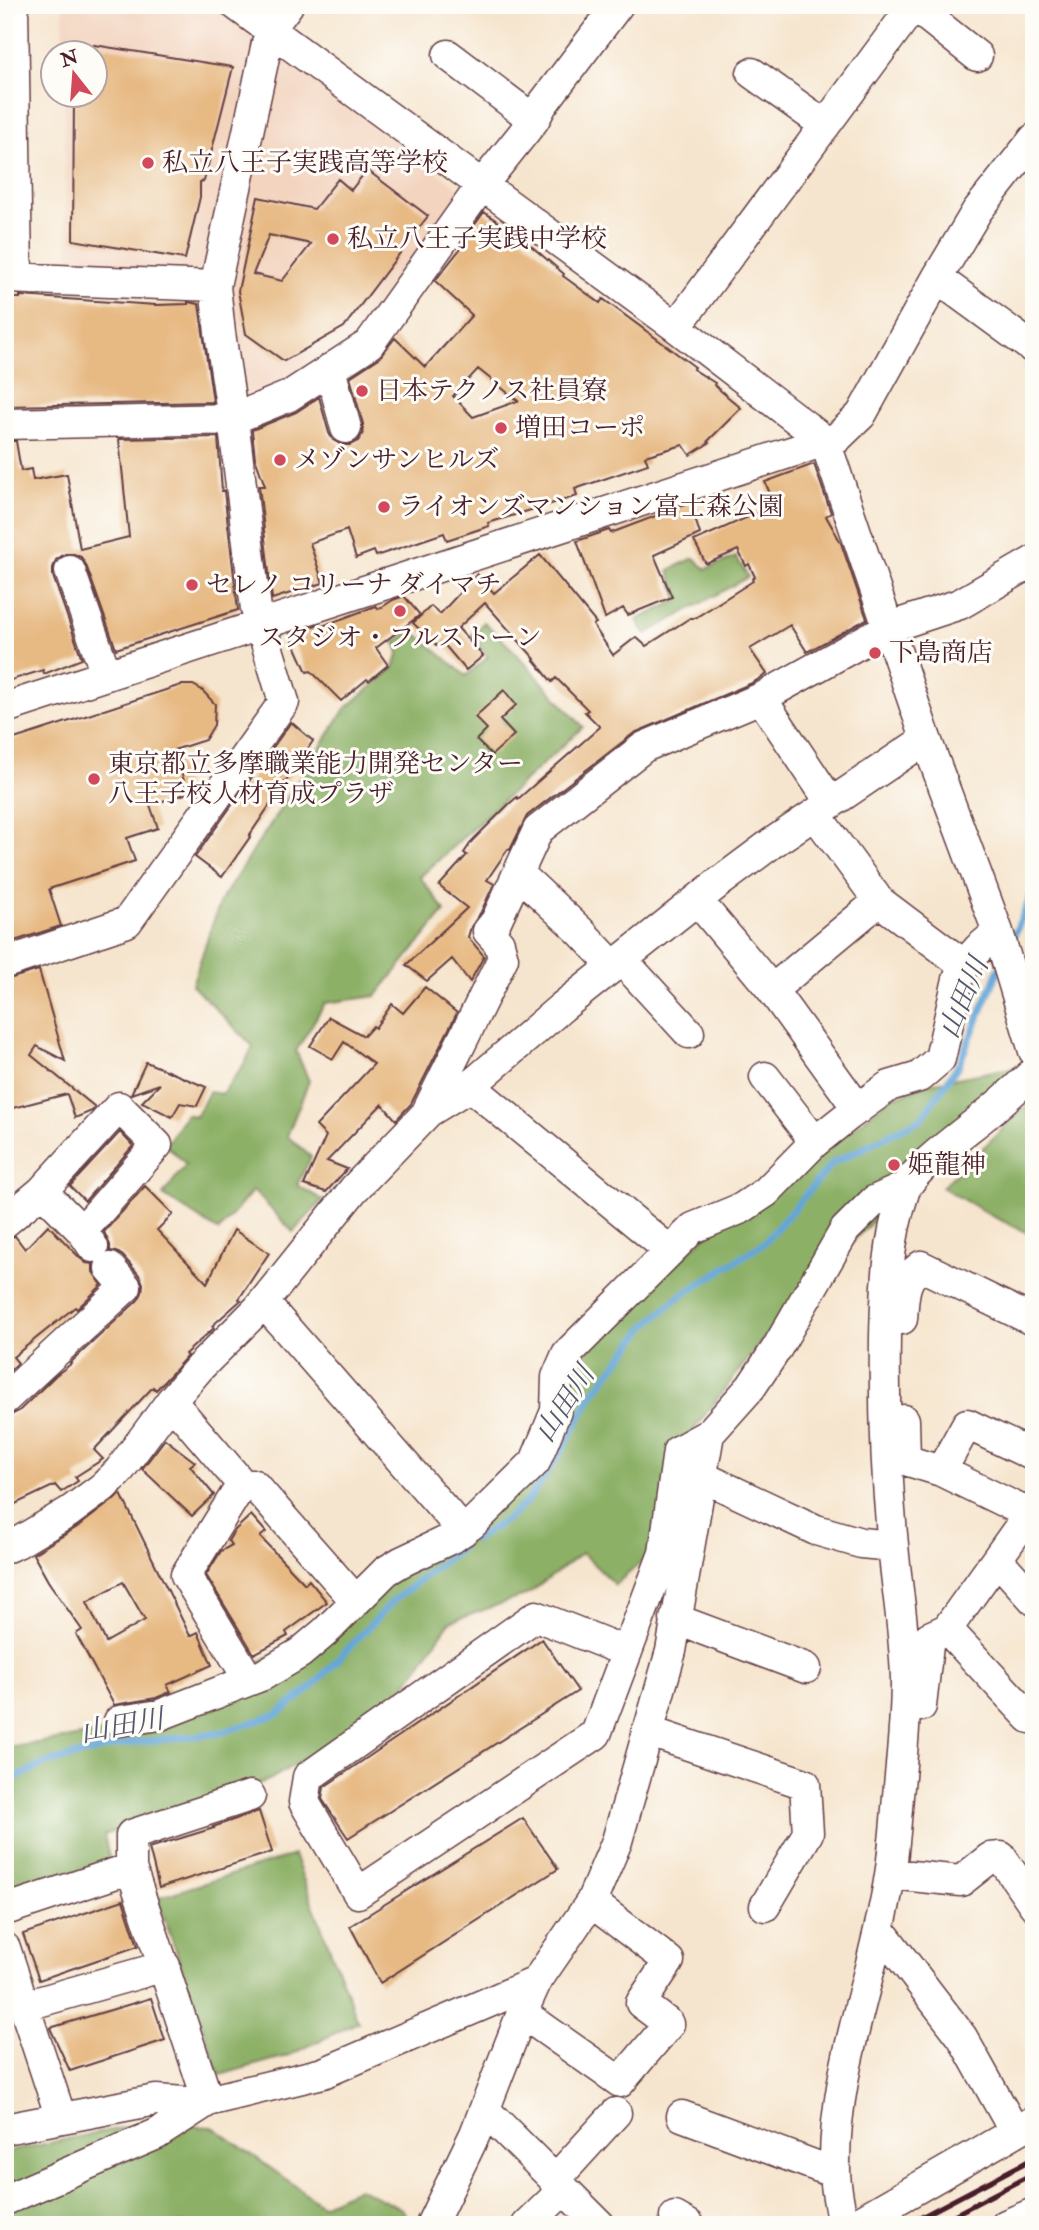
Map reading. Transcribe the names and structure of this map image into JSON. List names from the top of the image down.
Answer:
{
  "water": ["山田川"],
  "places": [
    "私立八王子実践高等学校",
    "私立八王子実践中学校",
    "日本テクノス社員寮",
    "増田コーポ",
    "メゾンサンヒルズ",
    "ライオンズマンション富士森公園",
    "セレノ コリーナ ダイマチ",
    "スタジオ・フルストーン",
    "下島商店",
    "東京都立多摩職業能力開発センター 八王子校人材育成プラザ",
    "姫龍神"
  ],
  "north": "top"
}
